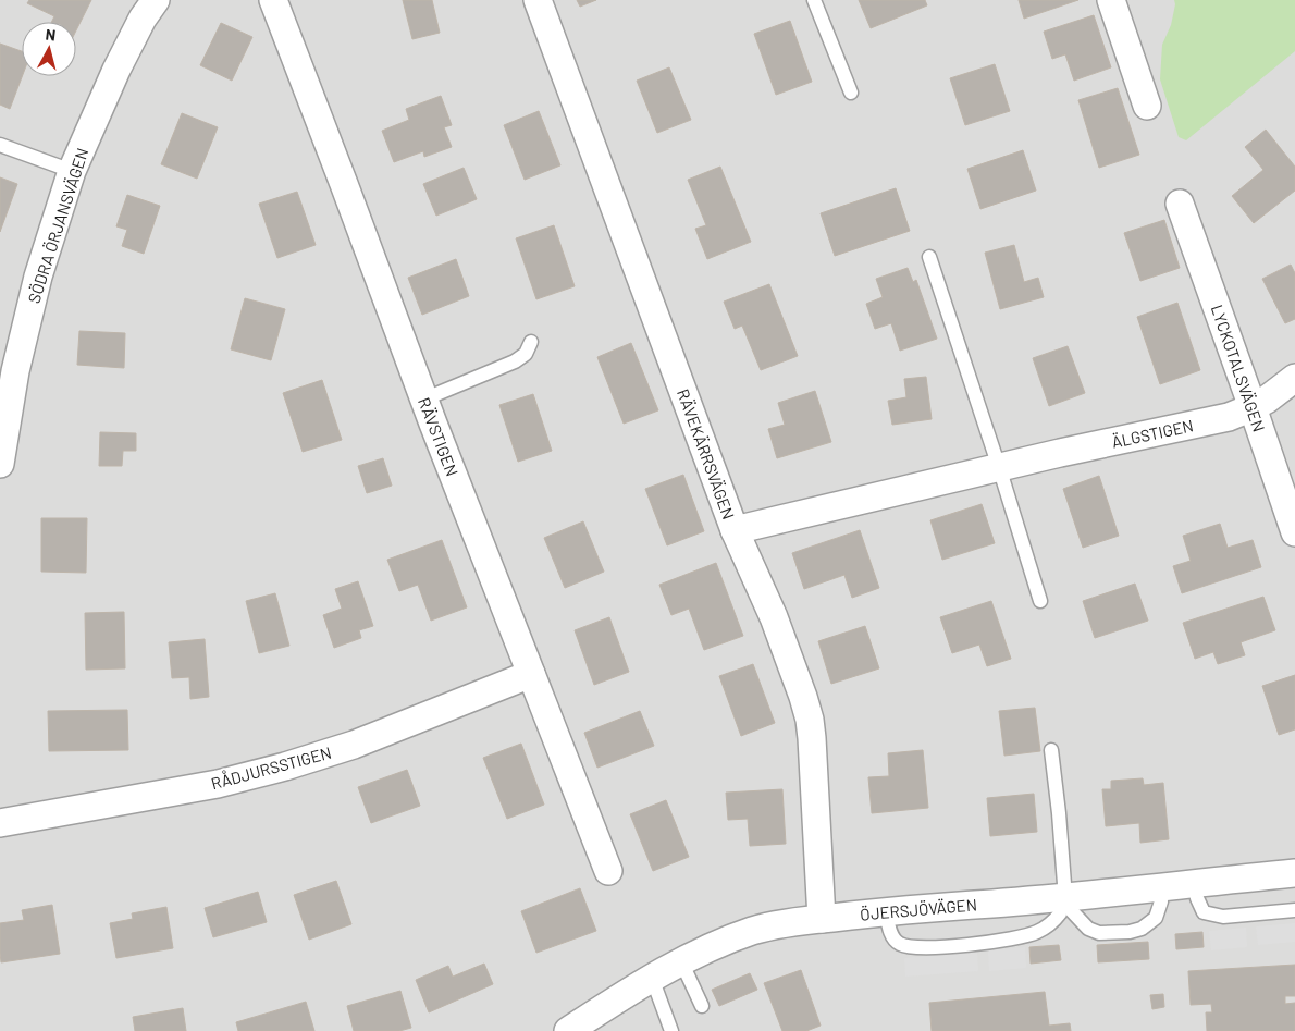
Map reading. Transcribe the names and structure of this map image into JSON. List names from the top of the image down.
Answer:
{
  "streets": {
    "street": [
      "SÖDRA ÖRJANSVÄGEN",
      "LYCKOTALSVÄGEN",
      "ÄLGSTIGEN",
      "RÄVSTIGEN",
      "RÄVEKÄRRSVÄGEN",
      "RÅDJURSSTIGEN",
      "ÖJERSJÖVÄGEN"
    ]
  },
  "crossings": [
    ["LYCKOTALSVÄGEN", "ÄLGSTIGEN"],
    ["ÄLGSTIGEN", "RÄVEKÄRRSVÄGEN"],
    ["RÄVSTIGEN", "RÅDJURSSTIGEN"],
    ["RÄVEKÄRRSVÄGEN", "ÖJERSJÖVÄGEN"]
  ],
  "north": "top"
}
